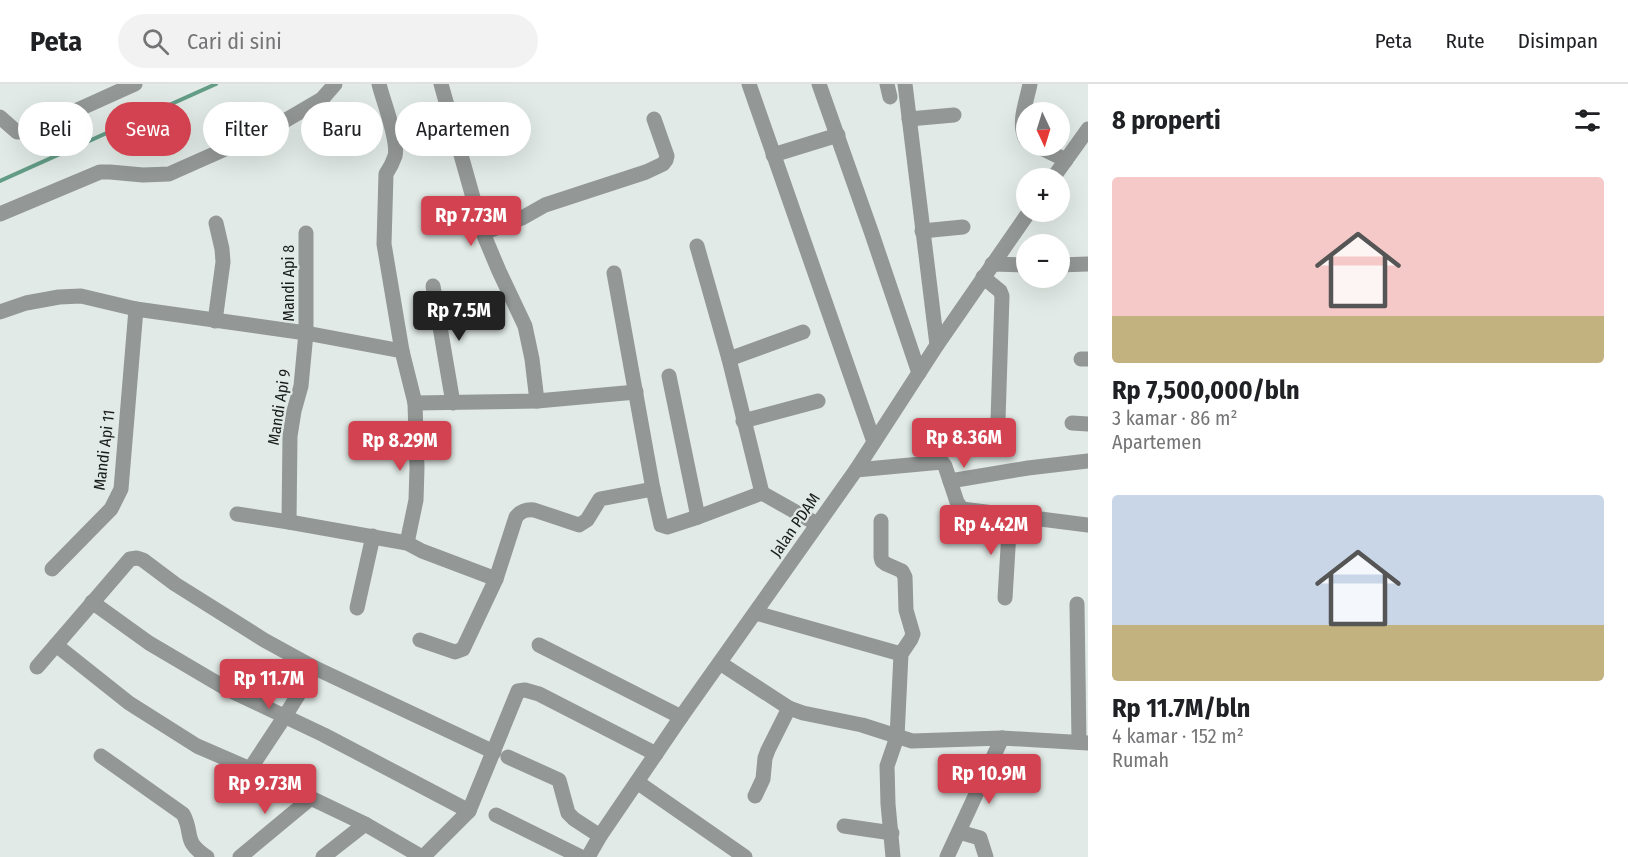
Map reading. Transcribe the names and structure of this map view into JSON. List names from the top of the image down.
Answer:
{
  "streets": {
    "street": [
      "Mandi Api 8",
      "Mandi Api 9",
      "Mandi Api 11",
      "Jalan PDAM"
    ]
  },
  "crossings": [
    ["Mandi Api 8", "Mandi Api 9"]
  ],
  "north": "bottom",
  "page": {
    "header": "Peta",
    "search": "Cari di sini",
    "nav": ["Peta", "Rute", "Disimpan"],
    "heading": "8 properti",
    "map_buttons": ["+", "−"],
    "chip": [
      "Beli",
      "Sewa",
      "Filter",
      "Baru",
      "Apartemen"
    ],
    "list": [
      {
        "name": "Rp 7,500,000/bln",
        "note": "3 kamar · 86 m² · Apartemen"
      },
      {
        "name": "Rp 11.7M/bln",
        "note": "4 kamar · 152 m² · Rumah"
      }
    ],
    "price": [
      "Rp 7.73M",
      "Rp 7.5M",
      "Rp 8.36M",
      "Rp 8.29M",
      "Rp 4.42M",
      "Rp 11.7M",
      "Rp 10.9M",
      "Rp 9.73M"
    ]
  }
}
